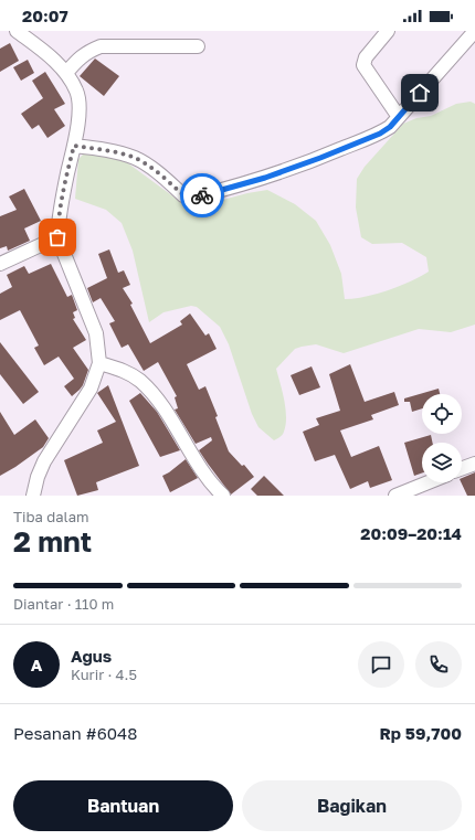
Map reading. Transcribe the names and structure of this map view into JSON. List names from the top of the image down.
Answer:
{
  "page": {
    "status": "20:07",
    "heading": ["2 mnt", "Tiba dalam", "20:09–20:14"],
    "panel": [
      "Agus",
      "Kurir · 4.5",
      "Pesanan #6048",
      "Rp 59,700"
    ],
    "bar": "Diantar · 110 m",
    "round": "A",
    "buttons": ["Bantuan", "Bagikan"]
  }
}
